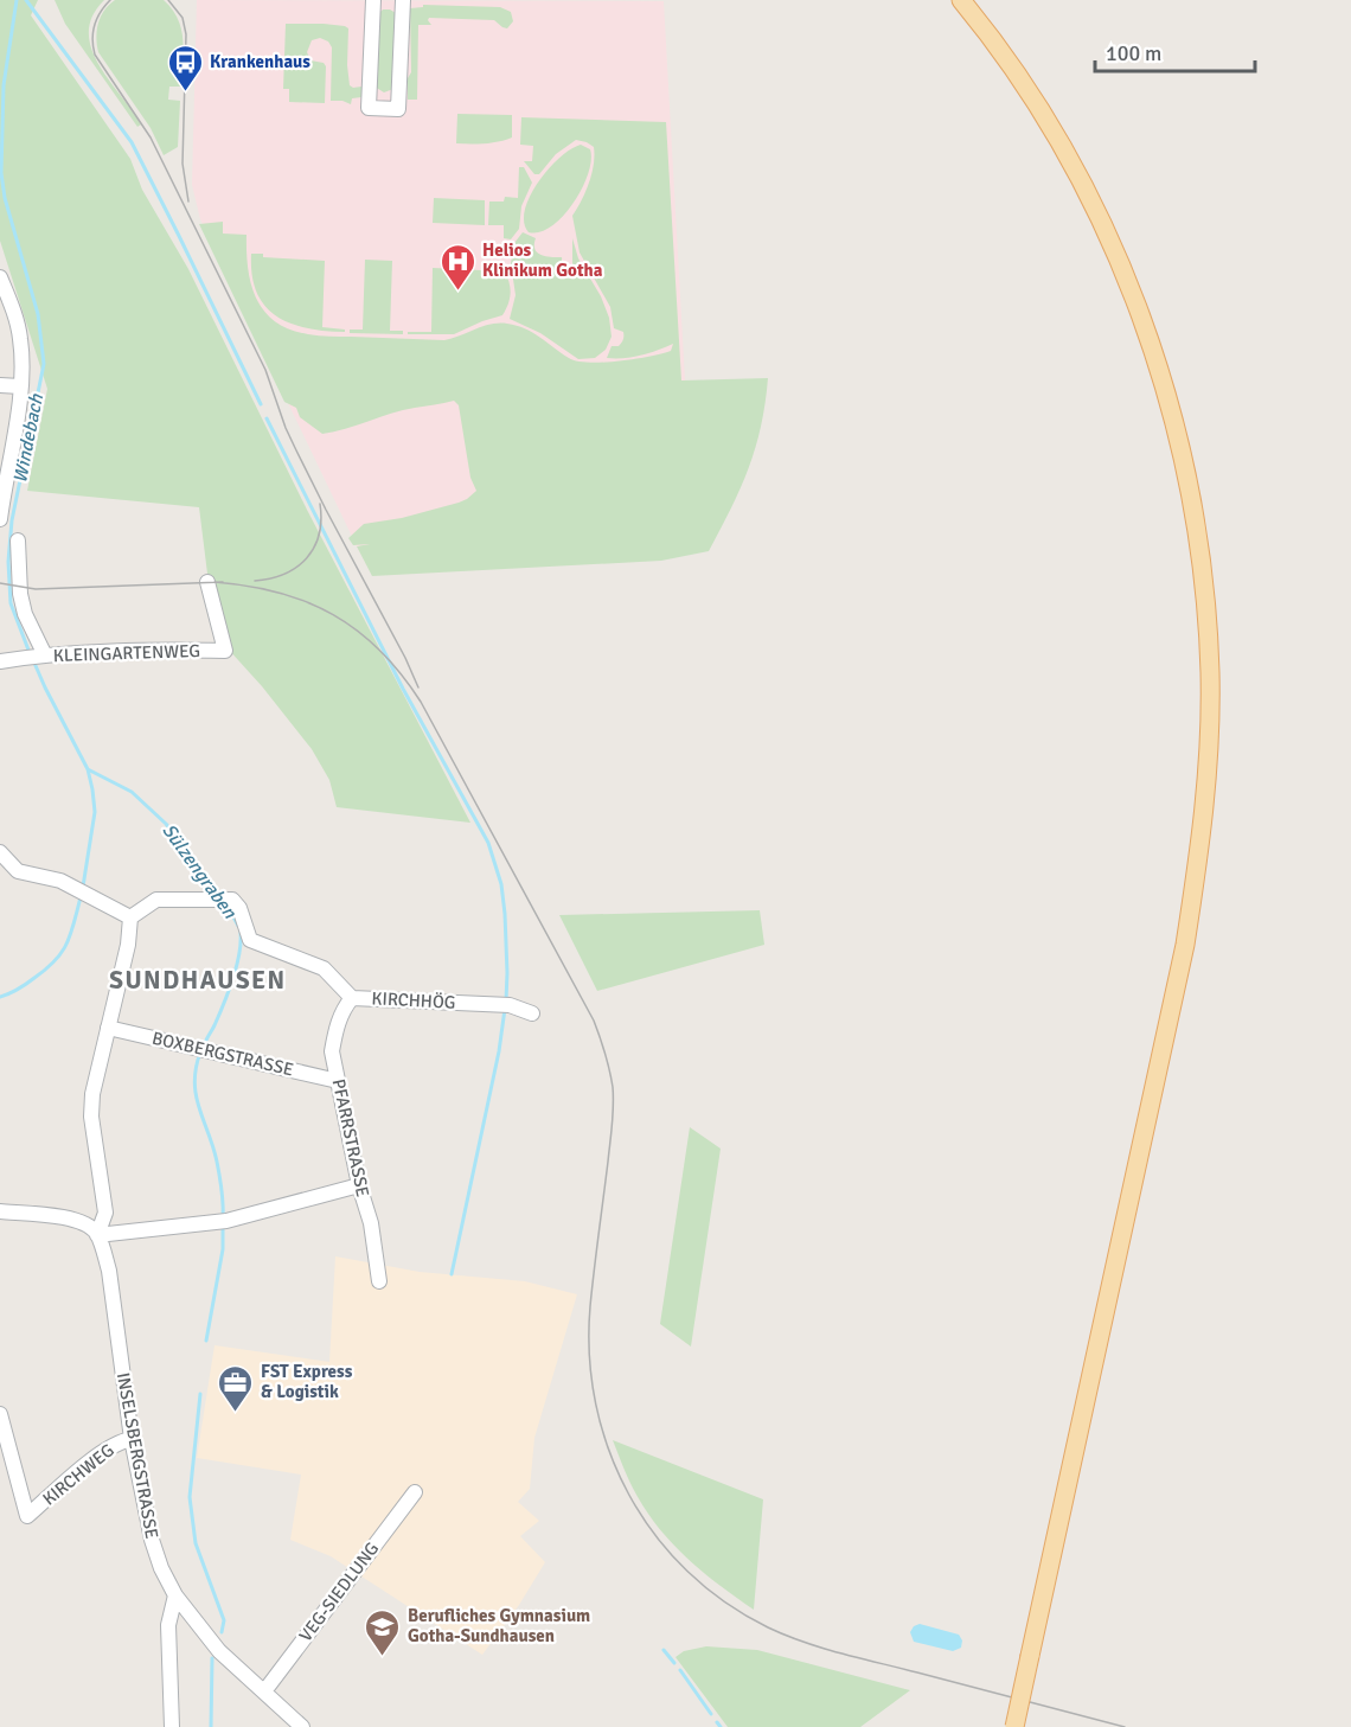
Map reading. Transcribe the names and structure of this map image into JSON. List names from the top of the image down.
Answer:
{
  "streets": {
    "street": [
      "KLEINGARTENWEG",
      "KIRCHHÖG",
      "BOXBERGSTRASSE",
      "PFARRSTRASSE",
      "INSELSBERGSTRASSE",
      "KIRCHWEG",
      "VEG-SIEDLUNG"
    ]
  },
  "crossings": [
    ["KIRCHHÖG", "PFARRSTRASSE"],
    ["BOXBERGSTRASSE", "PFARRSTRASSE"],
    ["INSELSBERGSTRASSE", "KIRCHWEG"],
    ["INSELSBERGSTRASSE", "VEG-SIEDLUNG"]
  ],
  "districts": ["SUNDHAUSEN"],
  "water": ["Windebach", "Sülzengraben"],
  "places": {
    "bus stop": ["Krankenhaus"],
    "hospital": ["Helios Klinikum Gotha"],
    "office": ["FST Express & Logistik"],
    "school or university": ["Berufliches Gymnasium Gotha-Sundhausen"]
  },
  "scale_bar": "100 m"
}
